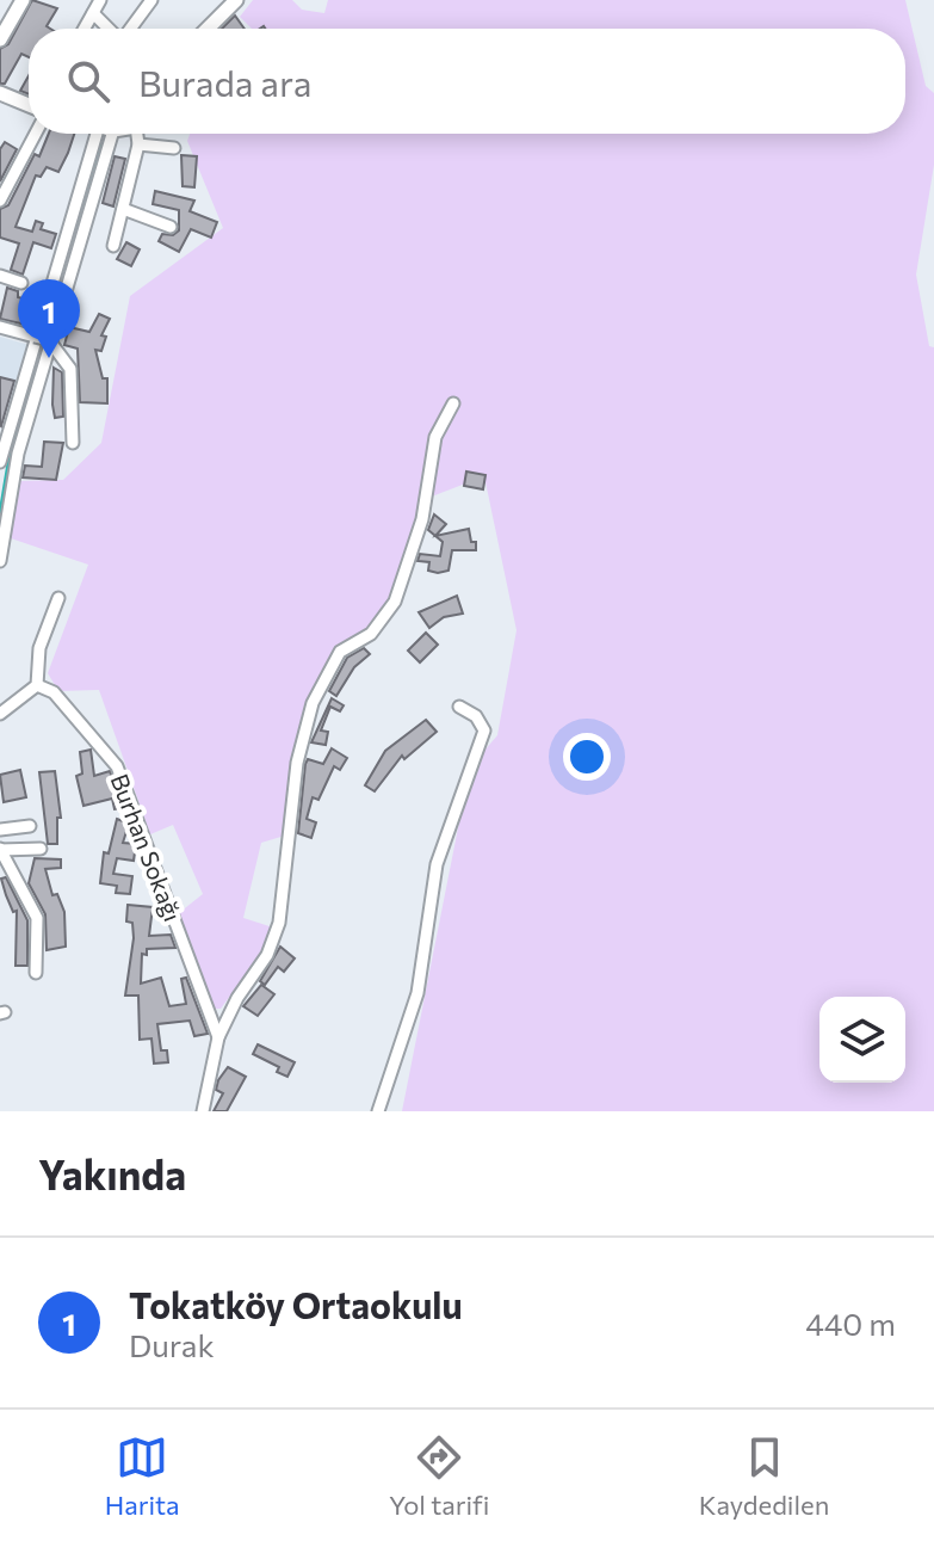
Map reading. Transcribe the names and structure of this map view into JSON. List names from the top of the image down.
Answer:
{
  "streets": {
    "street": ["Burhan Sokağı"]
  },
  "page": {
    "search": "Burada ara",
    "pins": "1",
    "heading": "Yakında",
    "list": [
      {
        "mark": "1",
        "name": "Tokatköy Ortaokulu",
        "note": "Durak",
        "value": "440 m"
      }
    ],
    "nav": ["Harita", "Yol tarifi", "Kaydedilen"]
  }
}
